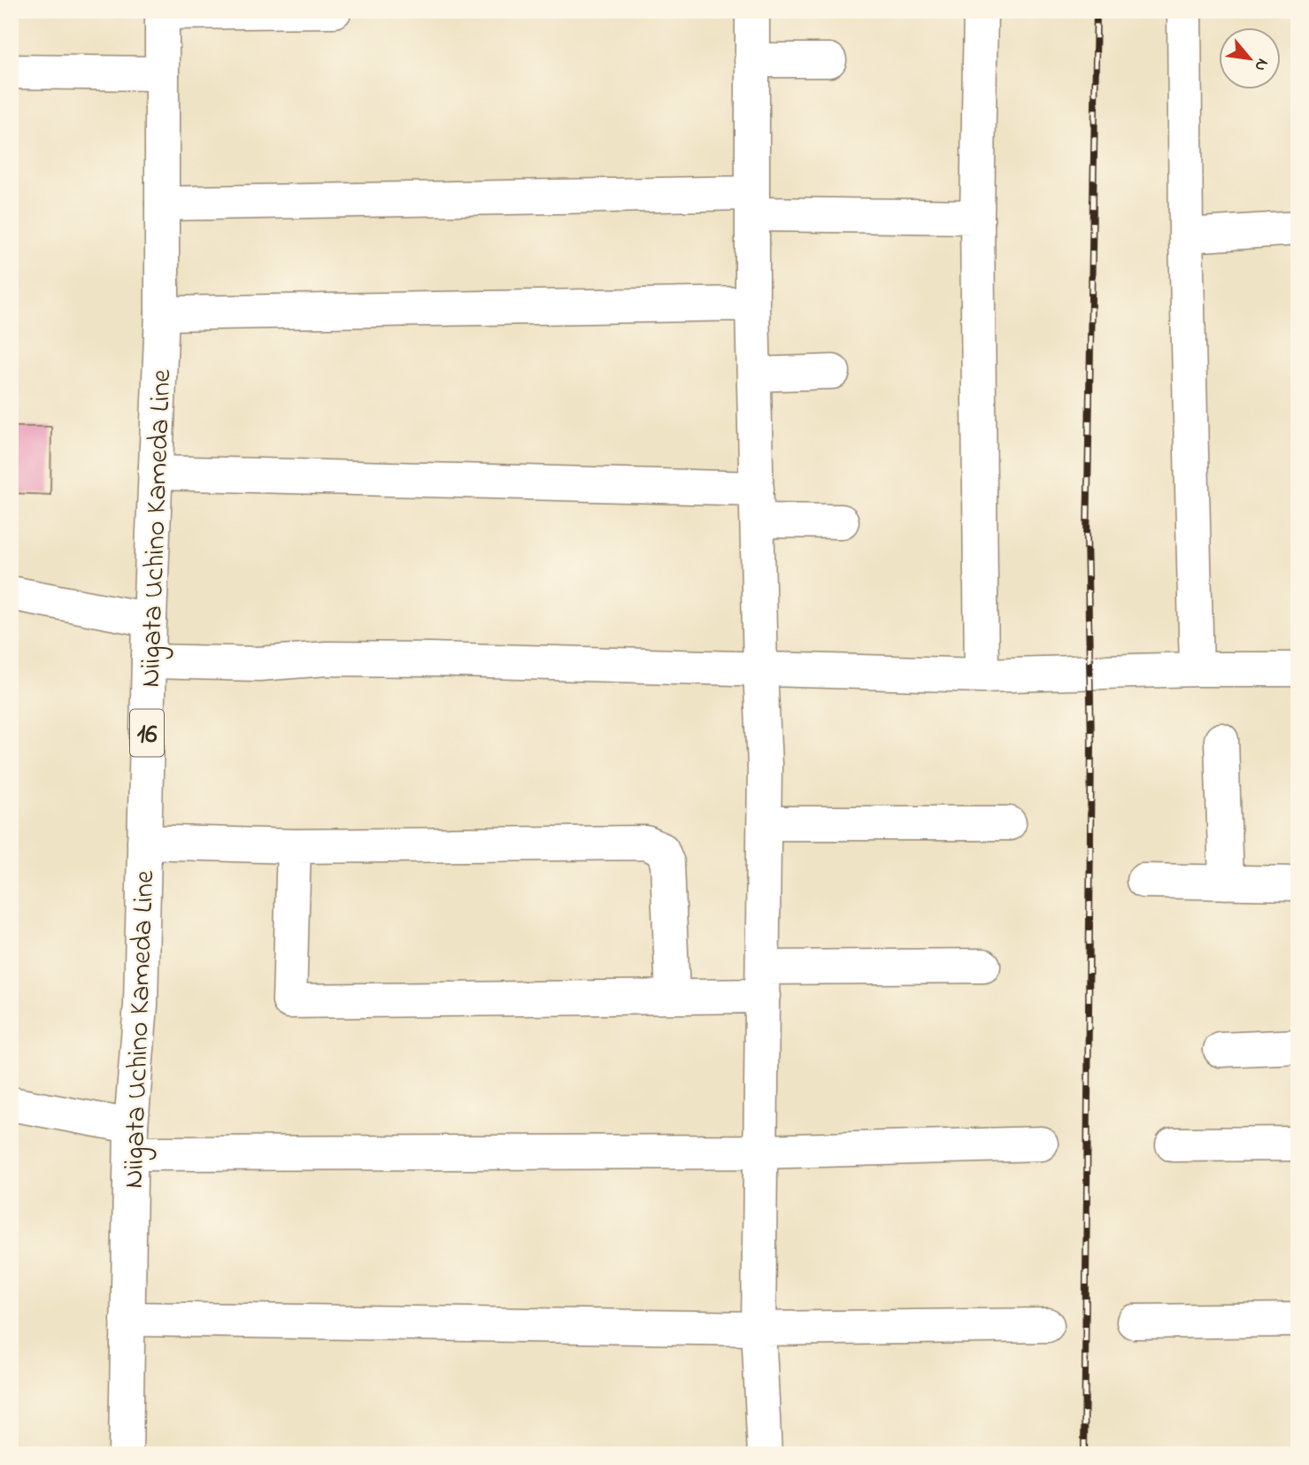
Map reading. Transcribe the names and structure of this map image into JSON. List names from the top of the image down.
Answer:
{
  "streets": {
    "street": ["Niigata Uchino Kameda Line", "16"]
  },
  "north": "bottom right"
}
